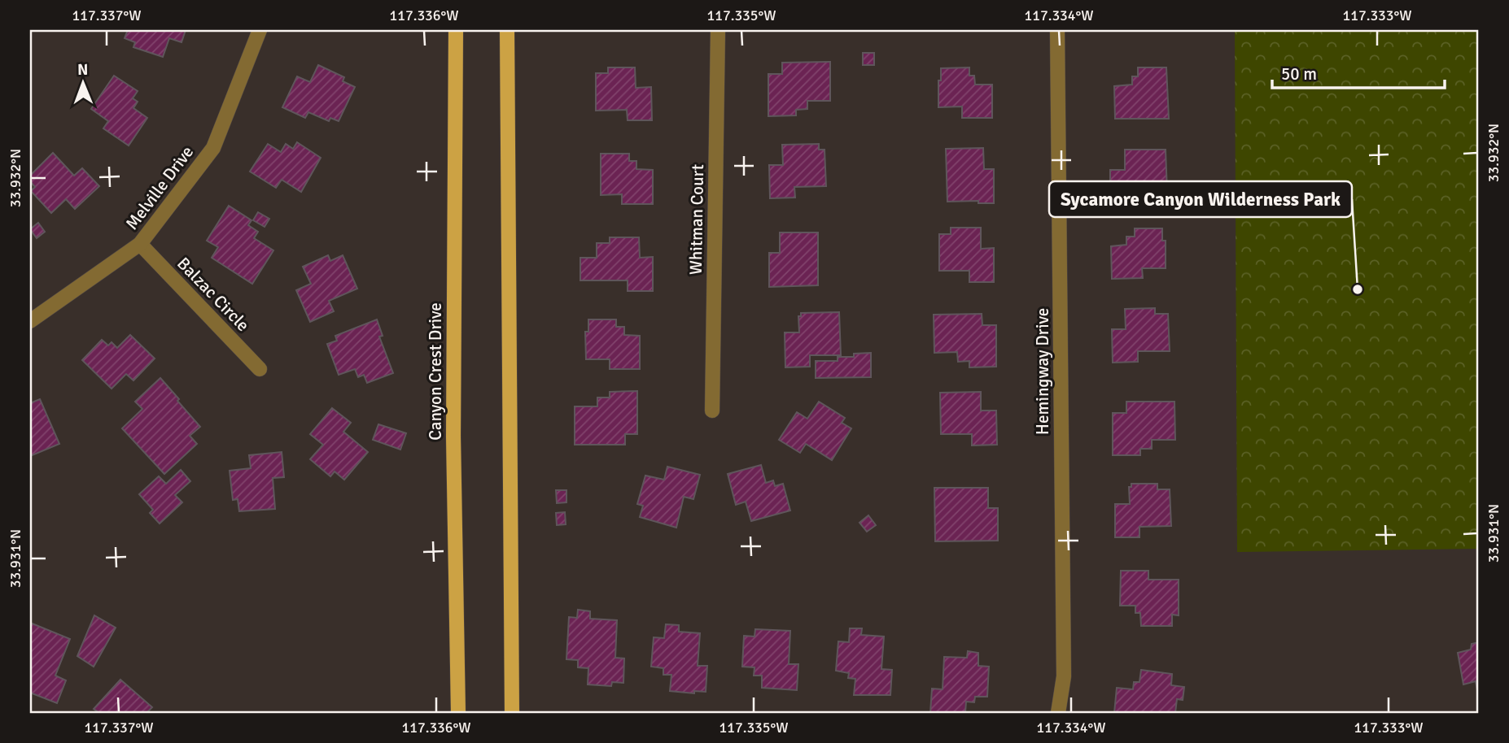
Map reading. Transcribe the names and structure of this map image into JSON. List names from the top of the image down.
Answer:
{
  "streets": {
    "main road": ["Canyon Crest Drive"],
    "street": [
      "Melville Drive",
      "Whitman Court",
      "Balzac Circle",
      "Hemingway Drive"
    ]
  },
  "crossings": [
    ["Melville Drive", "Balzac Circle"]
  ],
  "places": ["Sycamore Canyon Wilderness Park"],
  "scale_bar": "50 m",
  "north": "top",
  "coordinates": [
    "117.337°W",
    "117.336°W",
    "117.335°W",
    "117.334°W",
    "117.333°W",
    "33.932°N",
    "33.931°N"
  ]
}
